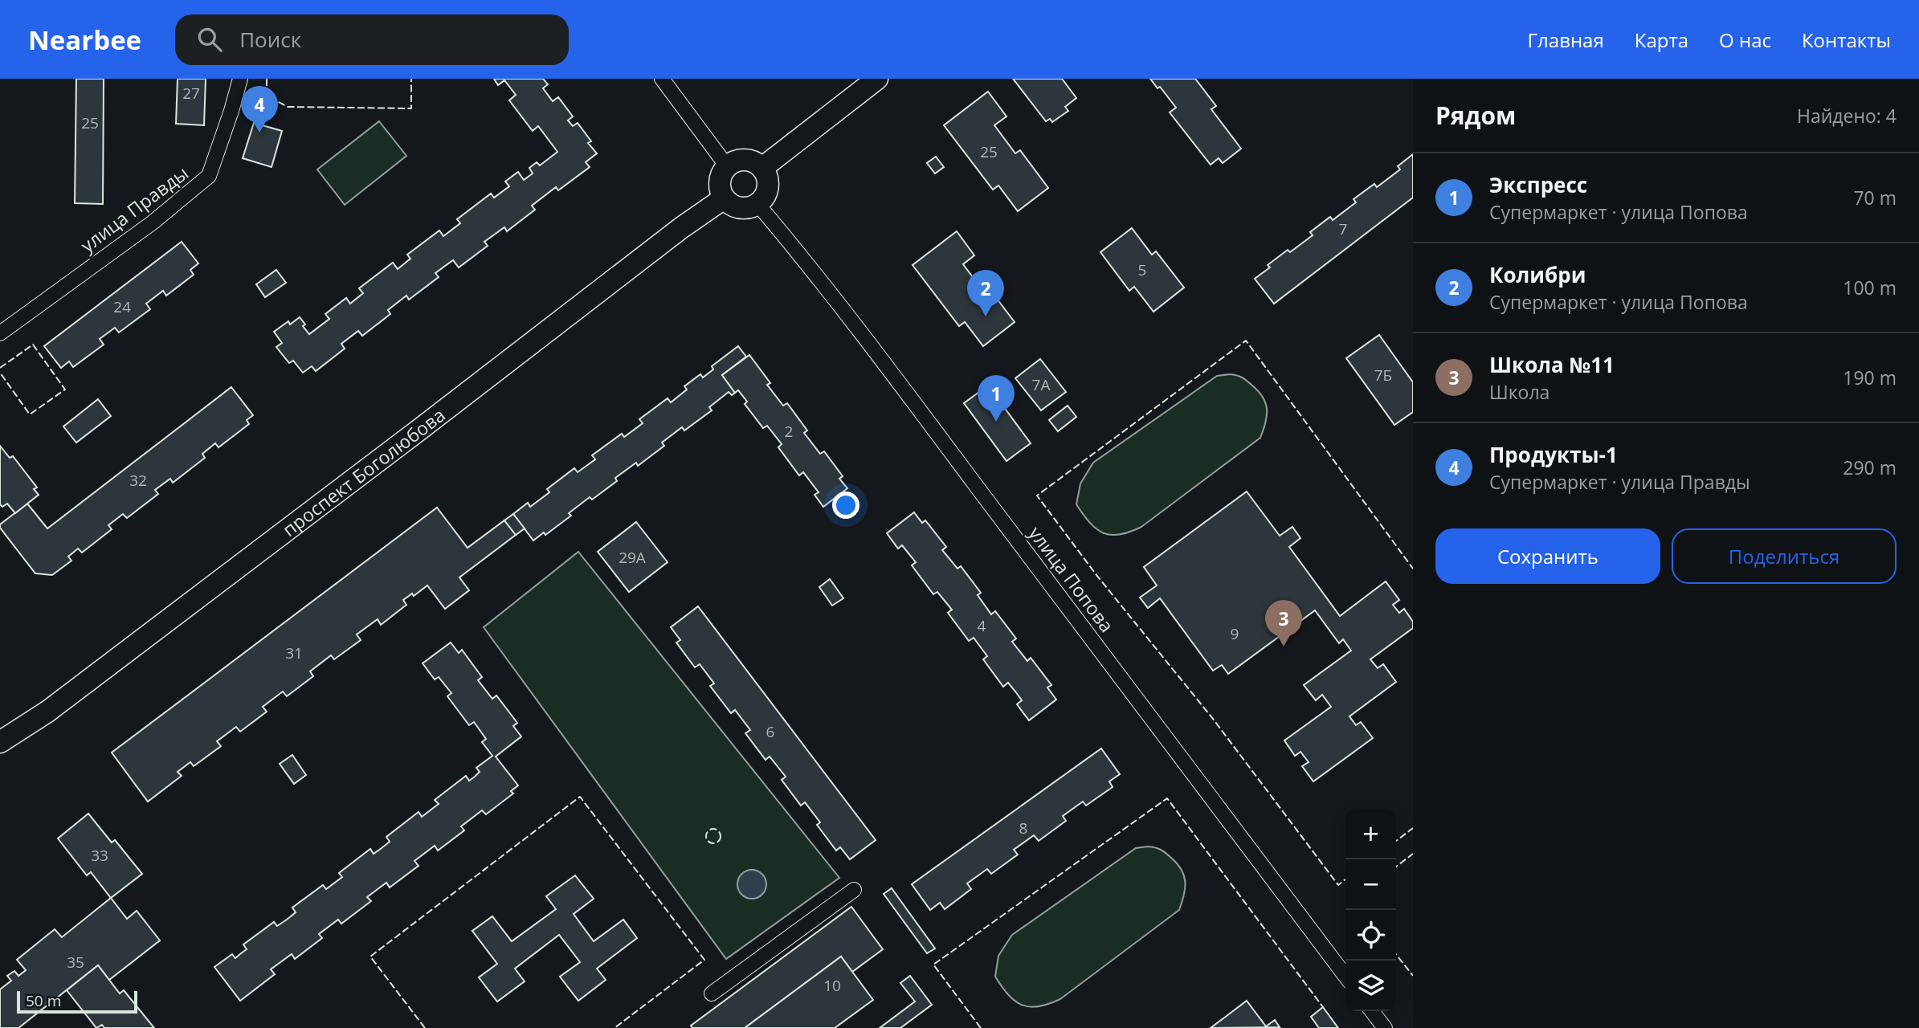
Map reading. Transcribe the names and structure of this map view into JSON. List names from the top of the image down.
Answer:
{
  "streets": {
    "main road": ["проспект Боголюбова"],
    "street": ["улица Правды", "улица Попова"]
  },
  "crossings": [
    ["проспект Боголюбова", "улица Попова"]
  ],
  "house_numbers": [
    "27",
    "25",
    "25",
    "7",
    "5",
    "24",
    "7Б",
    "7А",
    "2",
    "32",
    "29А",
    "4",
    "9",
    "31",
    "6",
    "8",
    "33",
    "35",
    "10"
  ],
  "scale_bar": "50 m",
  "page": {
    "header": "Nearbee",
    "search": "Поиск",
    "nav": [
      "Главная",
      "Карта",
      "О нас",
      "Контакты"
    ],
    "heading": ["Рядом", "Найдено: 4"],
    "pins": [
      "4",
      "2",
      "1",
      "3"
    ],
    "list": [
      {
        "mark": "1",
        "name": "Экспресс",
        "note": "Супермаркет · улица Попова",
        "value": "70 m"
      },
      {
        "mark": "2",
        "name": "Колибри",
        "note": "Супермаркет · улица Попова",
        "value": "100 m"
      },
      {
        "mark": "3",
        "name": "Школа №11",
        "note": "Школа",
        "value": "190 m"
      },
      {
        "mark": "4",
        "name": "Продукты-1",
        "note": "Супермаркет · улица Правды",
        "value": "290 m"
      }
    ],
    "buttons": ["Сохранить", "Поделиться"],
    "map_buttons": ["+", "−"],
    "scale": "50 m"
  }
}
